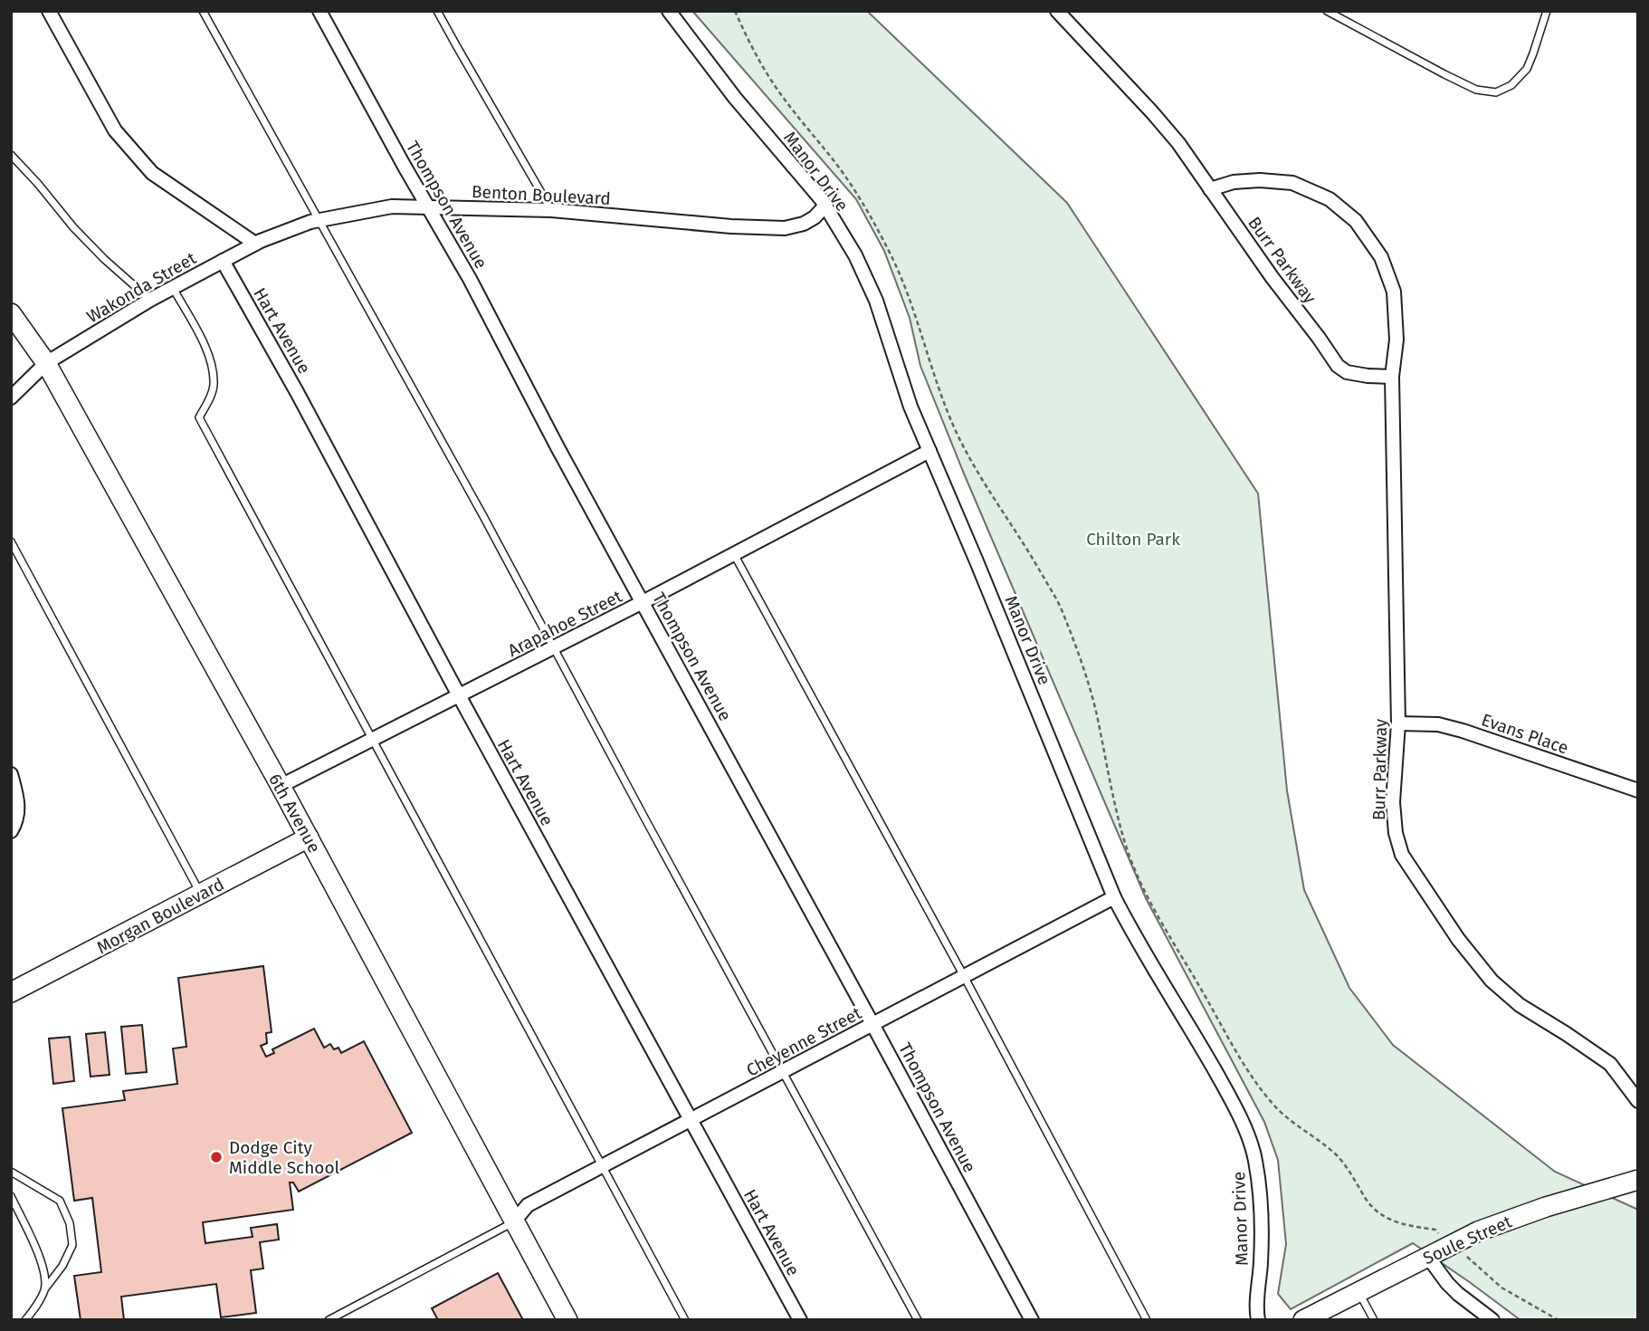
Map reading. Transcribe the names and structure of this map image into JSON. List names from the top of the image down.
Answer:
{
  "streets": {
    "street": [
      "Manor Drive",
      "Benton Boulevard",
      "Thompson Avenue",
      "Burr Parkway",
      "Wakonda Street",
      "Hart Avenue",
      "Arapahoe Street",
      "Evans Place",
      "6th Avenue",
      "Morgan Boulevard",
      "Cheyenne Street",
      "Soule Street"
    ]
  },
  "crossings": [
    ["Manor Drive", "Benton Boulevard"],
    ["Manor Drive", "Arapahoe Street"],
    ["Manor Drive", "Cheyenne Street"],
    ["Benton Boulevard", "Thompson Avenue"],
    ["Benton Boulevard", "Wakonda Street"],
    ["Thompson Avenue", "Arapahoe Street"],
    ["Thompson Avenue", "Cheyenne Street"],
    ["Burr Parkway", "Evans Place"],
    ["Wakonda Street", "Hart Avenue"],
    ["Wakonda Street", "6th Avenue"],
    ["Hart Avenue", "Arapahoe Street"],
    ["Hart Avenue", "Cheyenne Street"],
    ["Arapahoe Street", "6th Avenue"],
    ["6th Avenue", "Morgan Boulevard"],
    ["6th Avenue", "Cheyenne Street"]
  ],
  "parks": ["Chilton Park"],
  "places": ["Dodge City Middle School"]
}
